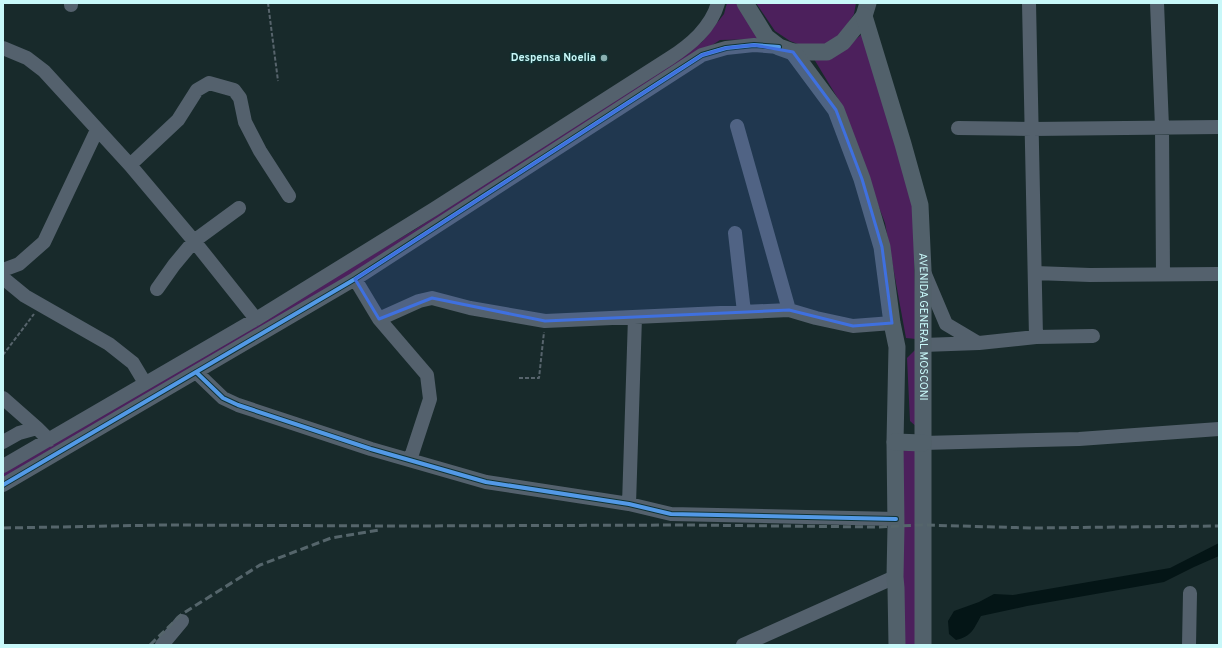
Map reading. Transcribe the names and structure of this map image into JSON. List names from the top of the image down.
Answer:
{
  "streets": {
    "main road": ["AVENIDA GENERAL MOSCONI"]
  },
  "places": ["Despensa Noelia"]
}
